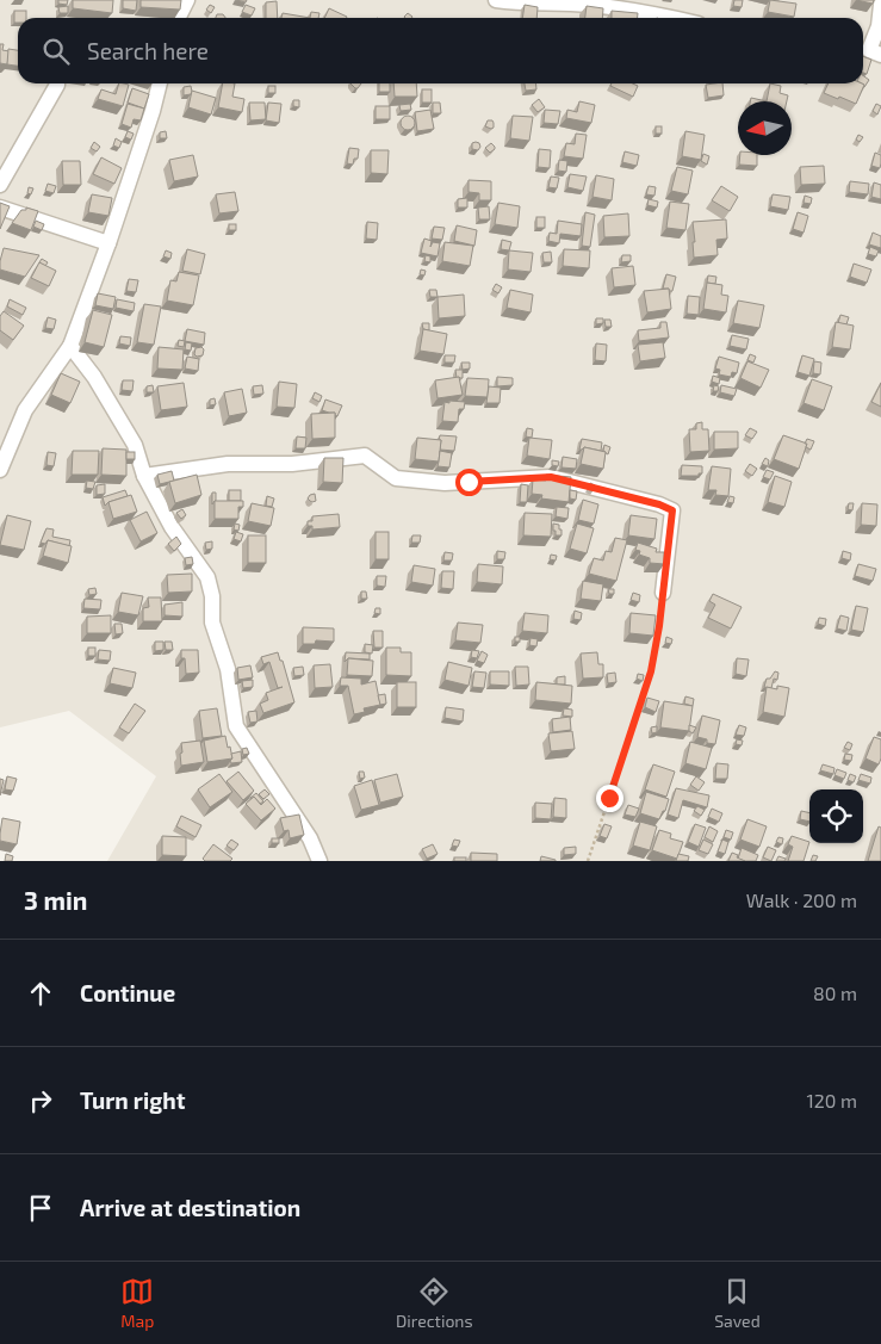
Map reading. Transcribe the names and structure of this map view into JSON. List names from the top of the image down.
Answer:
{
  "north": "left",
  "page": {
    "search": "Search here",
    "heading": ["3 min", "Walk · 200 m"],
    "list": [
      ["Continue", "80 m"],
      ["Turn right", "120 m"],
      "Arrive at destination"
    ],
    "nav": ["Map", "Directions", "Saved"]
  }
}
